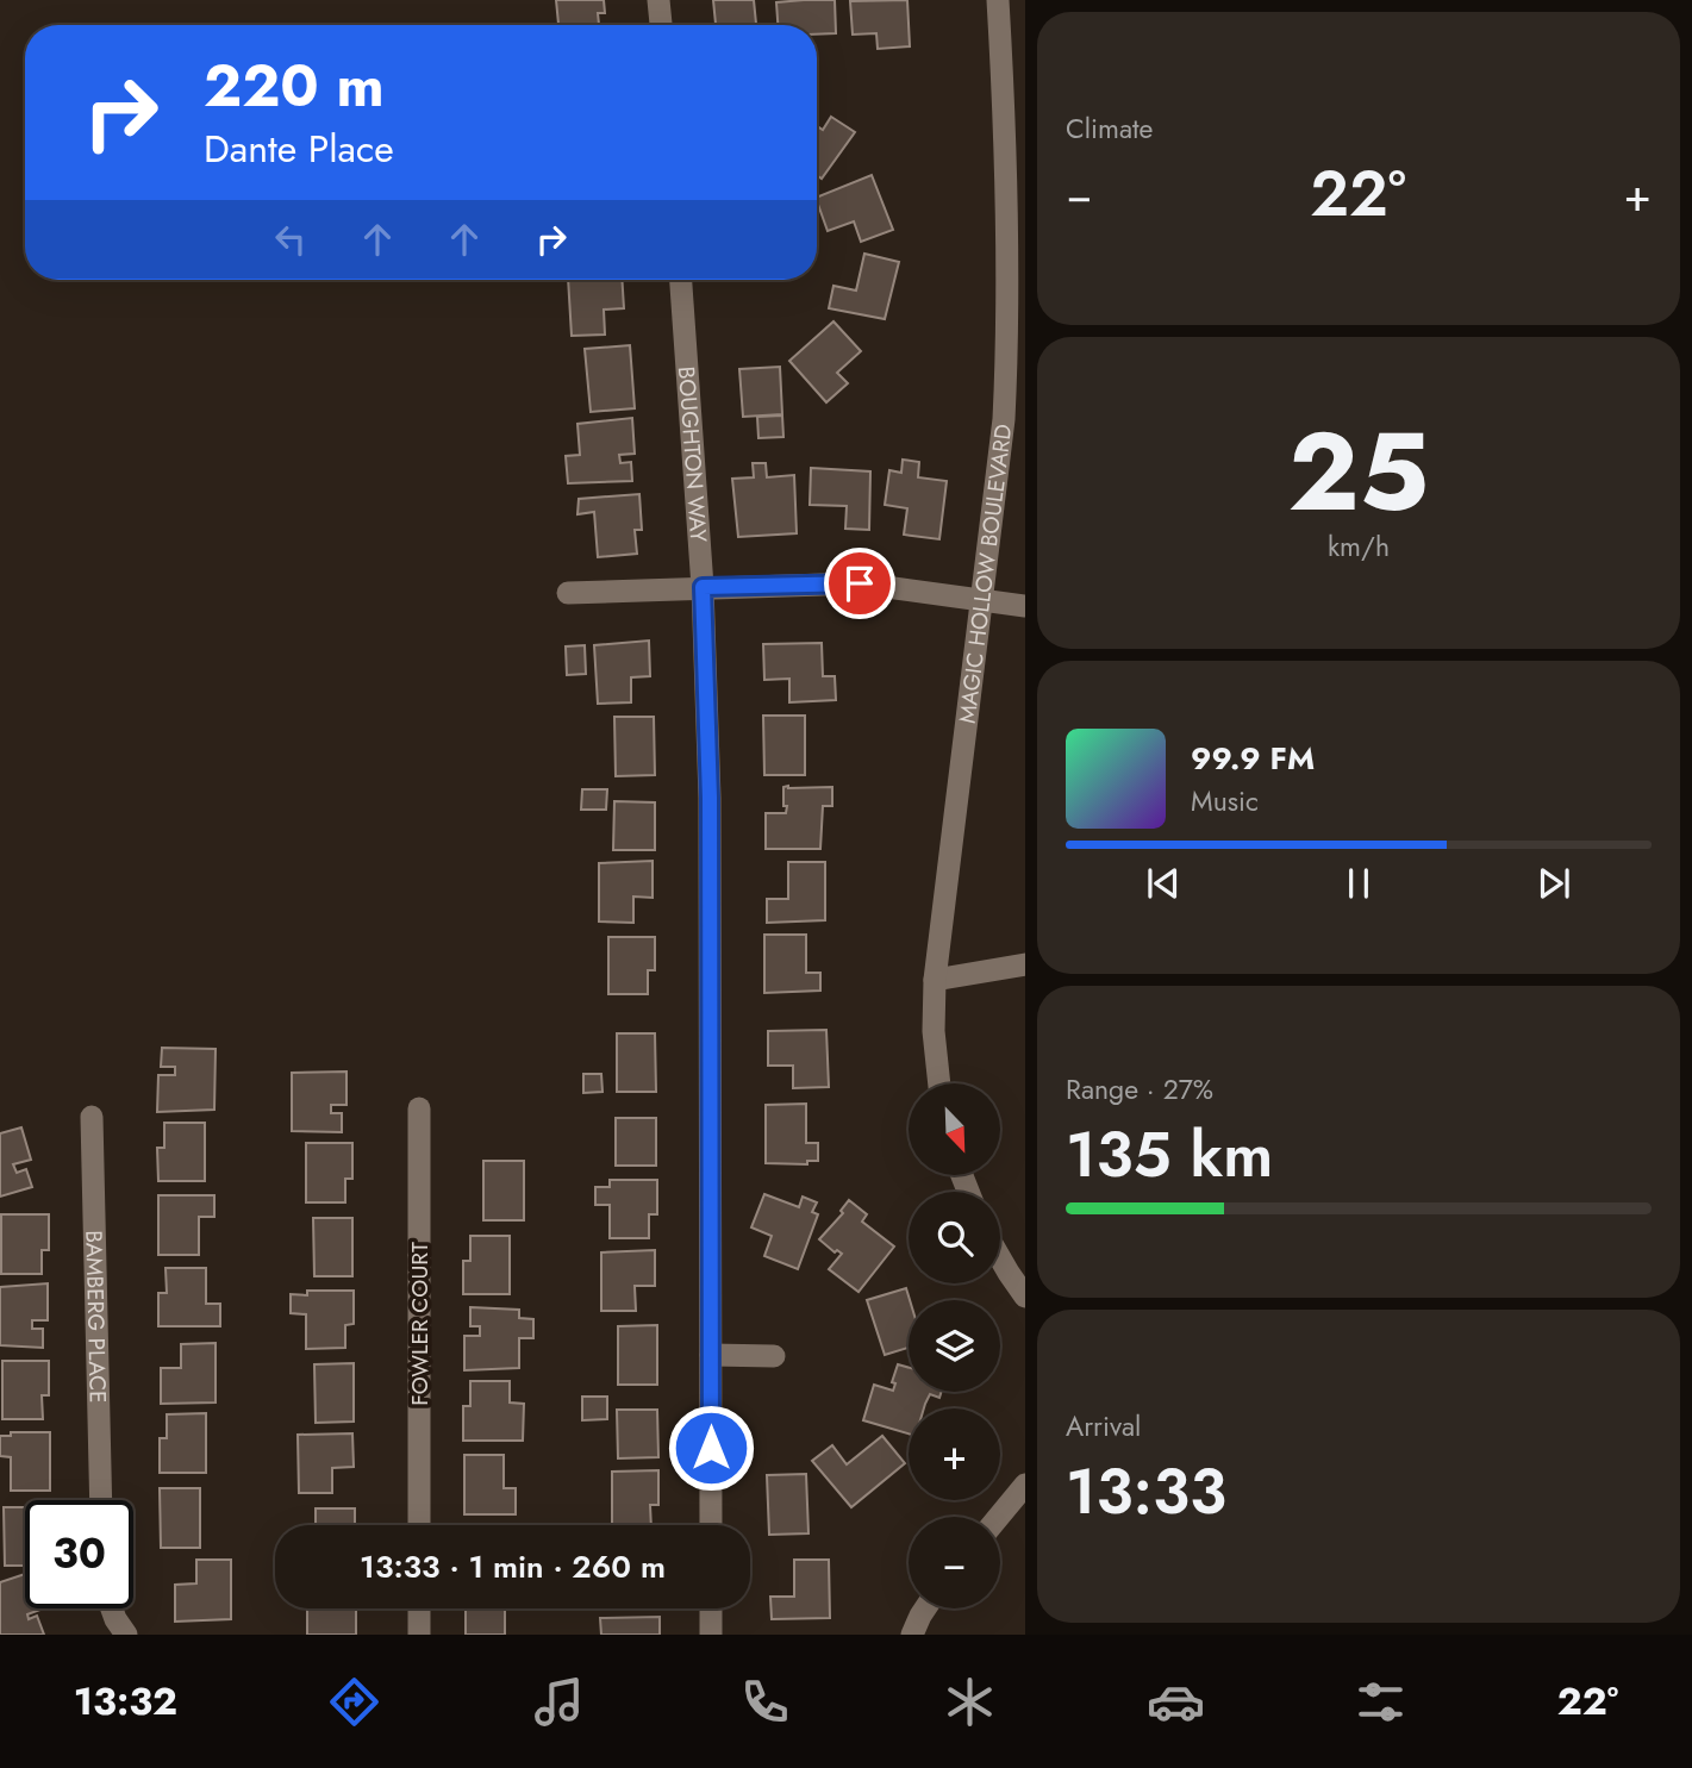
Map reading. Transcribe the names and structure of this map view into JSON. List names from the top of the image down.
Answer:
{
  "streets": {
    "street": [
      "BOUGHTON WAY",
      "MAGIC HOLLOW BOULEVARD",
      "BAMBERG PLACE",
      "FOWLER COURT"
    ]
  },
  "north": "bottom right",
  "page": {
    "tile": [
      "Climate",
      ["25", "km/h"],
      ["Range · 27%", "135 km"],
      ["Arrival", "13:33"]
    ],
    "turn": ["220 m", "Dante Place"],
    "heat": ["−", "22°", "+"],
    "song": ["99.9 FM", "Music"],
    "map_buttons": ["+", "−"],
    "limit": "30",
    "trip": "13:33 · 1 min · 260 m",
    "tabs": ["13:32", "22°"]
  }
}
